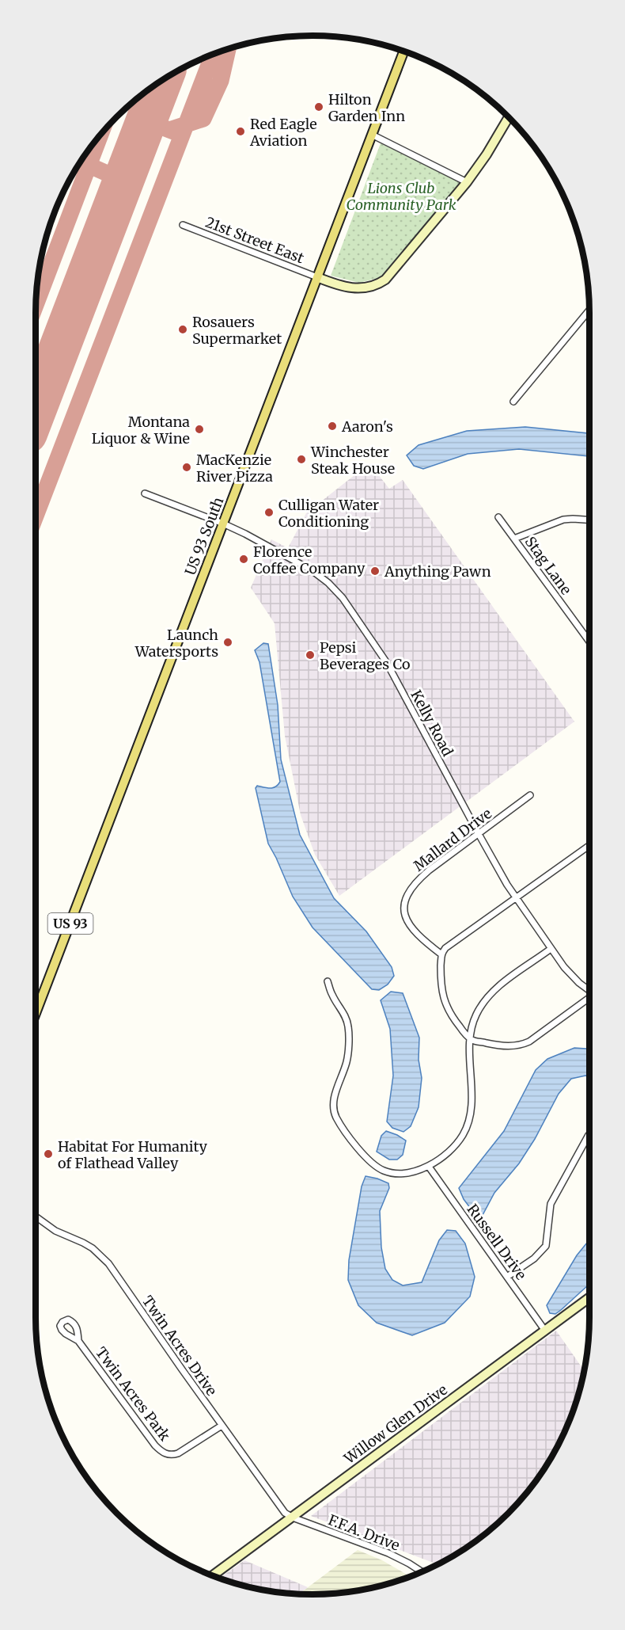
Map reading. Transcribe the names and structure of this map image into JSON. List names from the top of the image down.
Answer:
{
  "streets": {
    "main road": ["US 93 South", "US 93", "Willow Glen Drive"],
    "street": [
      "21st Street East",
      "Stag Lane",
      "Kelly Road",
      "Mallard Drive",
      "Russell Drive",
      "Twin Acres Drive",
      "Twin Acres Park",
      "F.F.A. Drive"
    ]
  },
  "crossings": [
    ["21st Street East", "US 93 South"],
    ["US 93 South", "Kelly Road"],
    ["Kelly Road", "Mallard Drive"],
    ["Russell Drive", "Willow Glen Drive"],
    ["Twin Acres Drive", "Twin Acres Park"],
    ["Twin Acres Drive", "Willow Glen Drive"],
    ["Twin Acres Drive", "F.F.A. Drive"],
    ["Willow Glen Drive", "F.F.A. Drive"]
  ],
  "parks": ["Lions Club Community Park"],
  "places": [
    "Hilton Garden Inn",
    "Red Eagle Aviation",
    "Rosauers Supermarket",
    "Aaron's",
    "Montana Liquor & Wine",
    "Winchester Steak House",
    "MacKenzie River Pizza",
    "Culligan Water Conditioning",
    "Florence Coffee Company",
    "Anything Pawn",
    "Launch Watersports",
    "Pepsi Beverages Co",
    "Habitat For Humanity of Flathead Valley"
  ]
}
